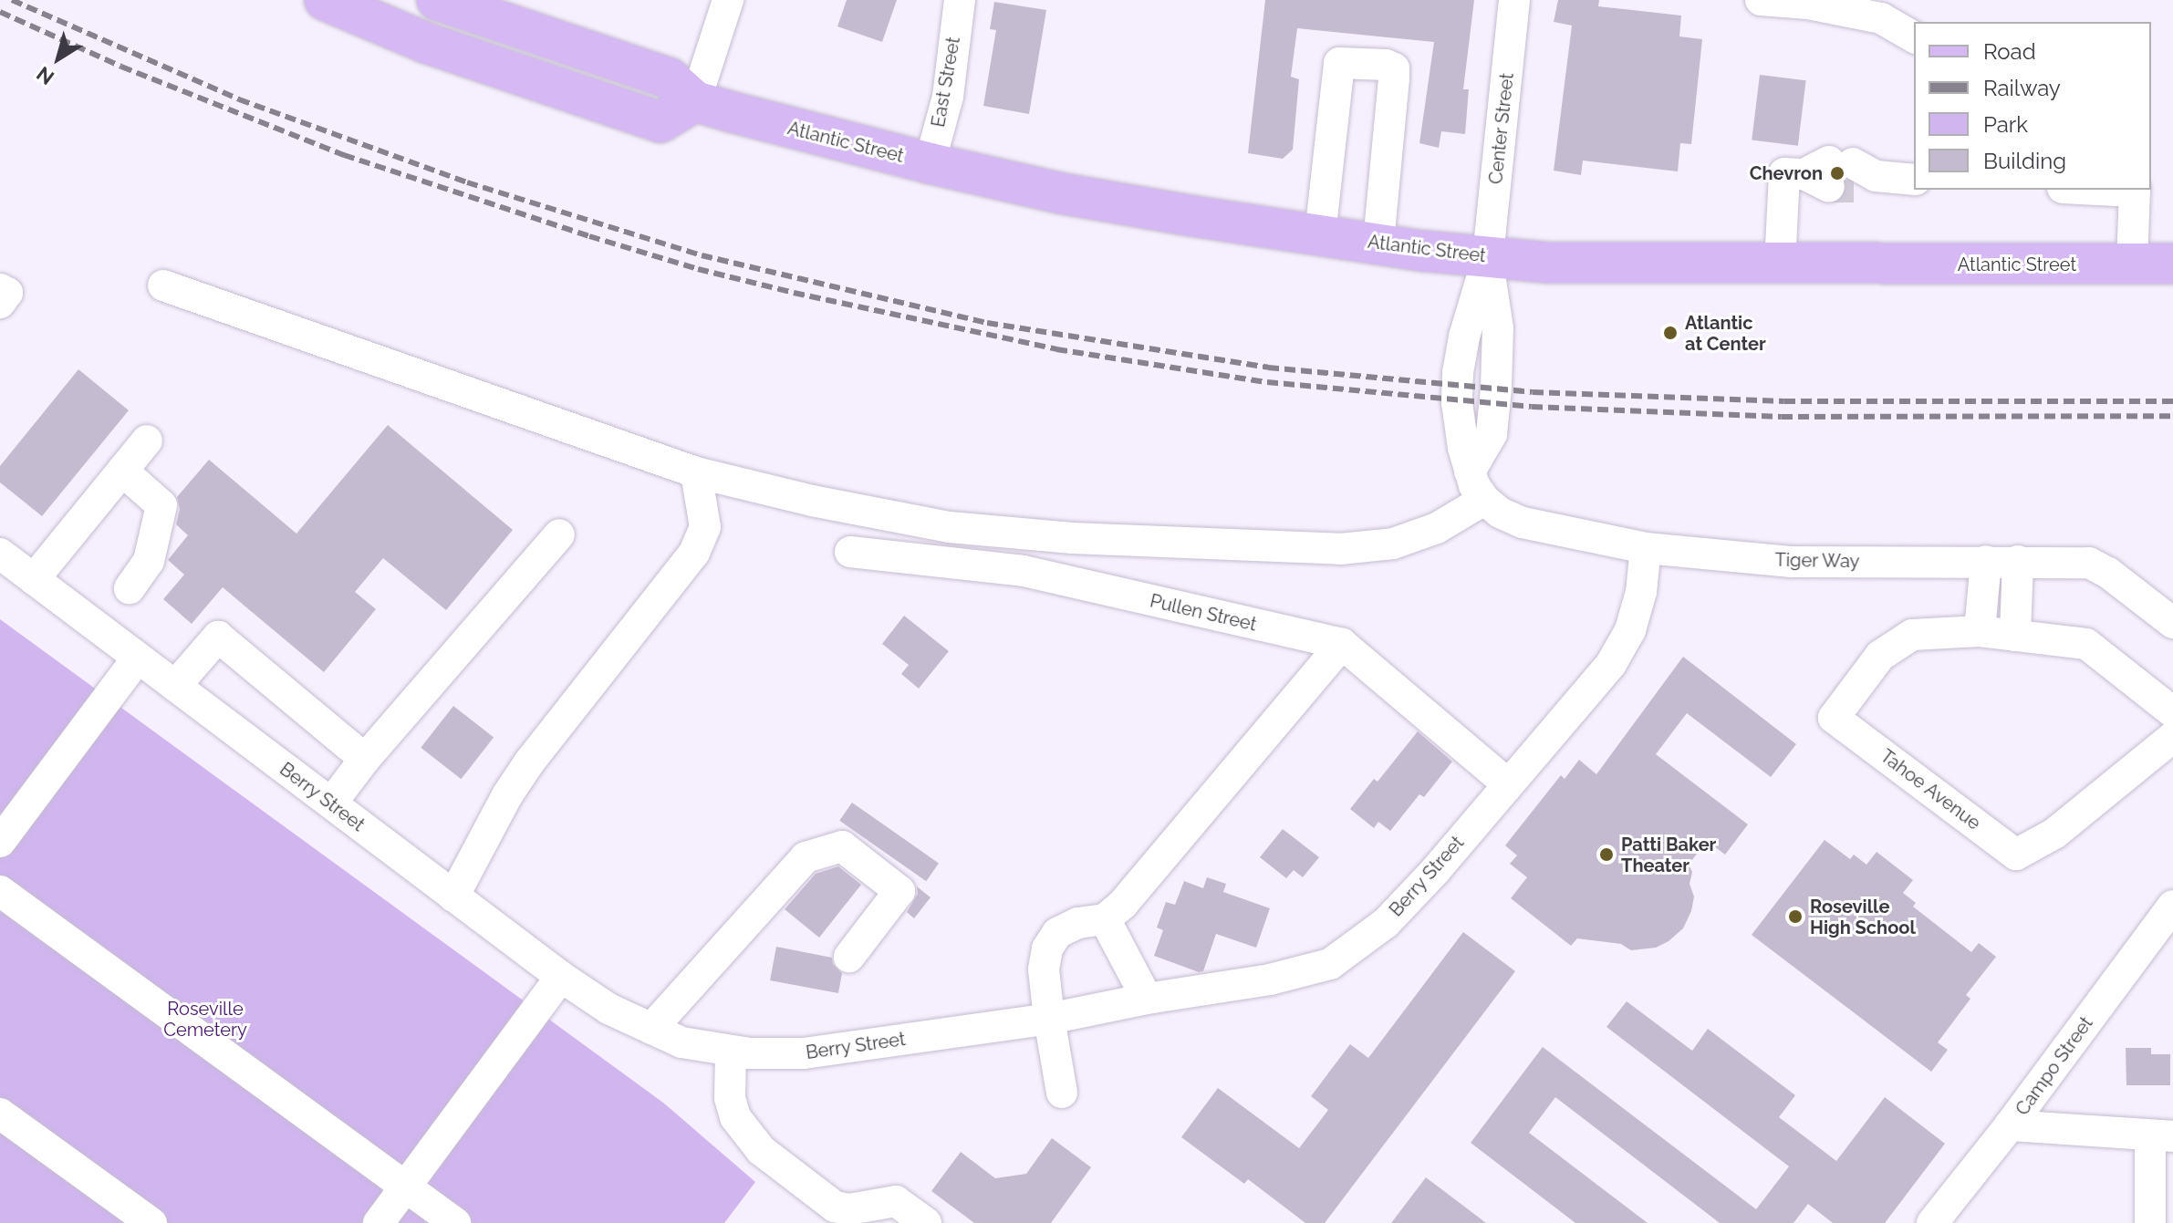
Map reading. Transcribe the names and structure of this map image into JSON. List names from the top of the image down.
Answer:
{
  "streets": {
    "main road": ["Atlantic Street"],
    "street": [
      "East Street",
      "Center Street",
      "Tiger Way",
      "Pullen Street",
      "Tahoe Avenue",
      "Berry Street",
      "Campo Street"
    ]
  },
  "crossings": [
    ["East Street", "Atlantic Street"],
    ["Center Street", "Atlantic Street"],
    ["Tiger Way", "Berry Street"],
    ["Pullen Street", "Berry Street"]
  ],
  "parks": ["Roseville Cemetery"],
  "places": [
    "Chevron",
    "Atlantic at Center",
    "Patti Baker Theater",
    "Roseville High School"
  ],
  "legend": [
    "Road",
    "Railway",
    "Park",
    "Building"
  ],
  "north": "bottom left"
}
